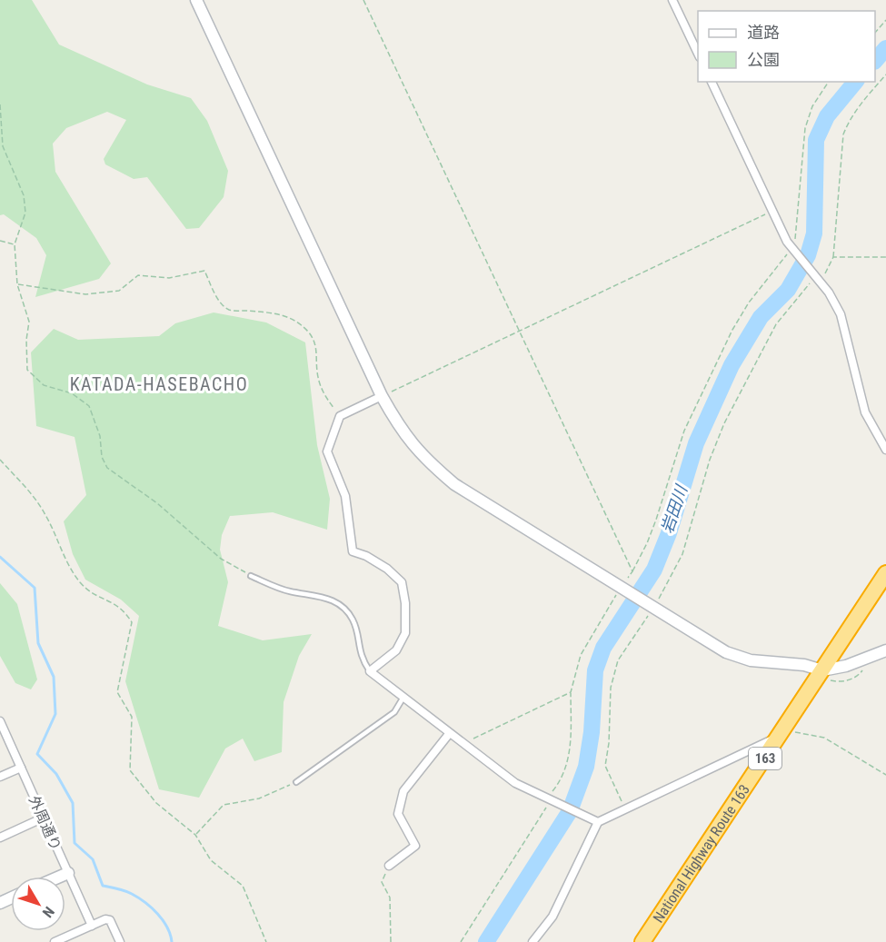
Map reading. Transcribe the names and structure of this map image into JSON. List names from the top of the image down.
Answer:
{
  "streets": {
    "highway": ["163", "National Highway Route 163"],
    "street": ["外周通り"]
  },
  "districts": ["KATADA-HASEBACHO"],
  "water": ["岩田川"],
  "legend": ["道路", "公園"],
  "north": "bottom right"
}
